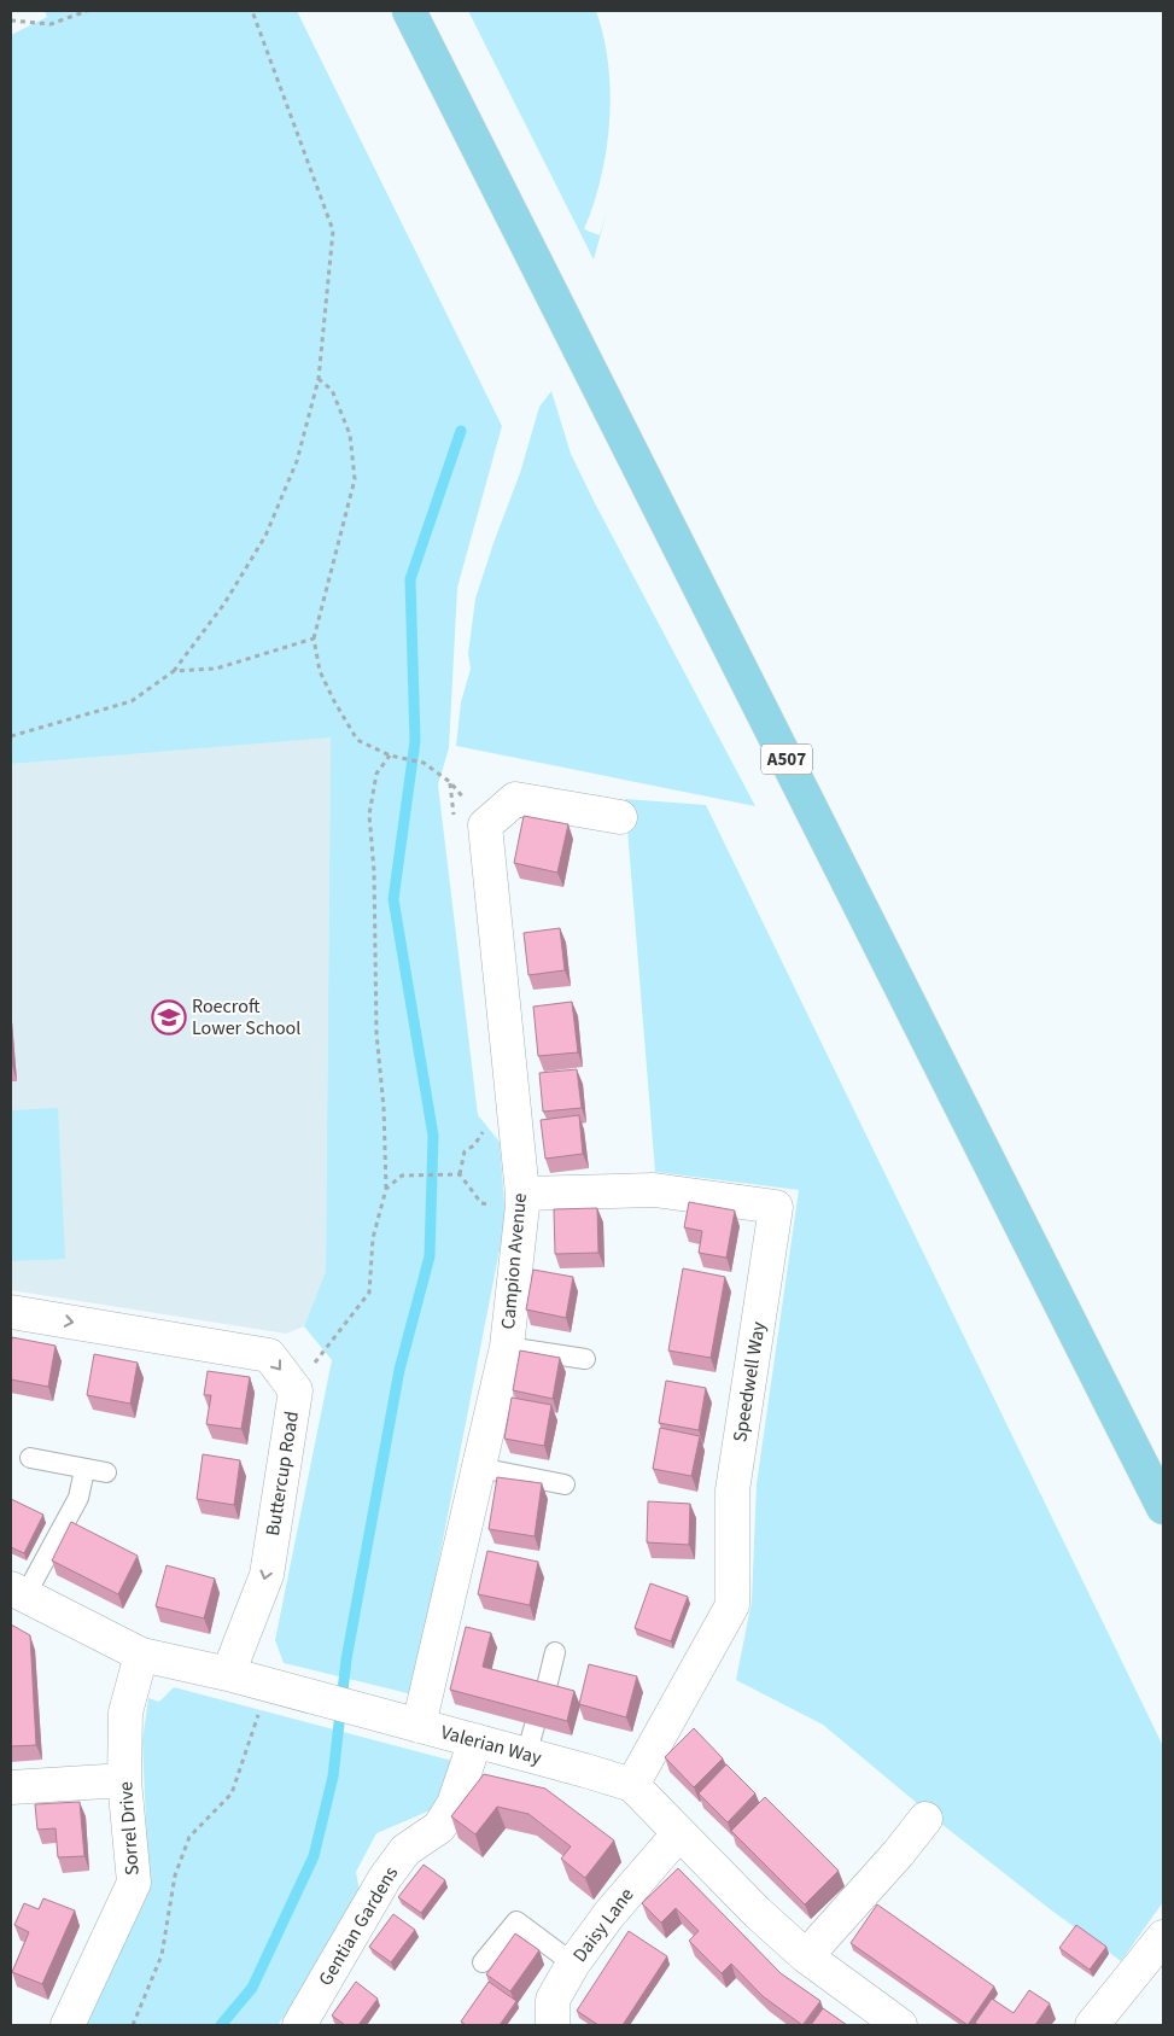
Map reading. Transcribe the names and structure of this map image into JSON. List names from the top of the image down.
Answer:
{
  "streets": {
    "main road": ["A507"],
    "street": [
      "Campion Avenue",
      "Speedwell Way",
      "Buttercup Road",
      "Valerian Way",
      "Sorrel Drive",
      "Daisy Lane",
      "Gentian Gardens"
    ]
  },
  "crossings": [
    ["Campion Avenue", "Speedwell Way"],
    ["Campion Avenue", "Valerian Way"],
    ["Speedwell Way", "Valerian Way"],
    ["Buttercup Road", "Valerian Way"],
    ["Valerian Way", "Sorrel Drive"],
    ["Valerian Way", "Gentian Gardens"]
  ],
  "places": {
    "school or university": ["Roecroft Lower School"]
  }
}
